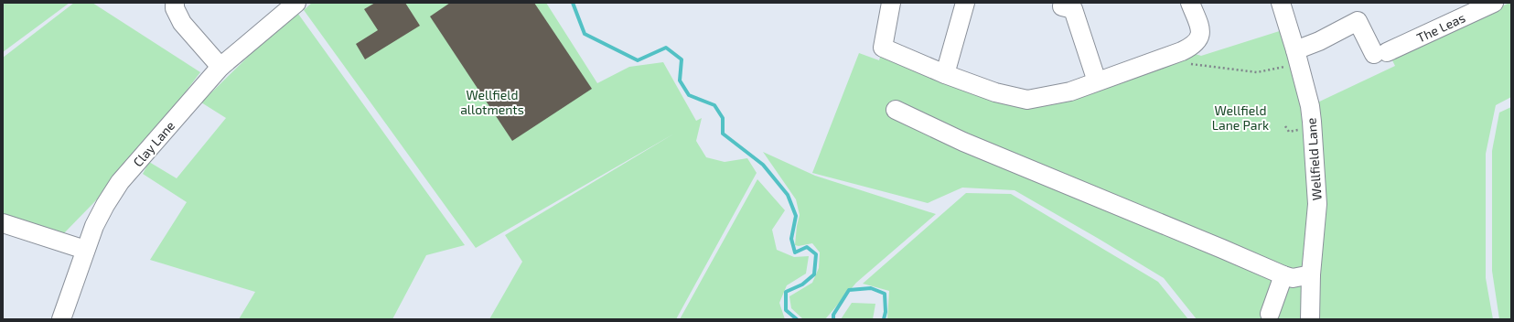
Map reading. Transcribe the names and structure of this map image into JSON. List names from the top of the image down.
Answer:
{
  "streets": {
    "street": ["The Leas", "Clay Lane", "Wellfield Lane"]
  },
  "crossings": [
    ["The Leas", "Wellfield Lane"]
  ],
  "parks": ["Wellfield allotments", "Wellfield Lane Park"]
}
